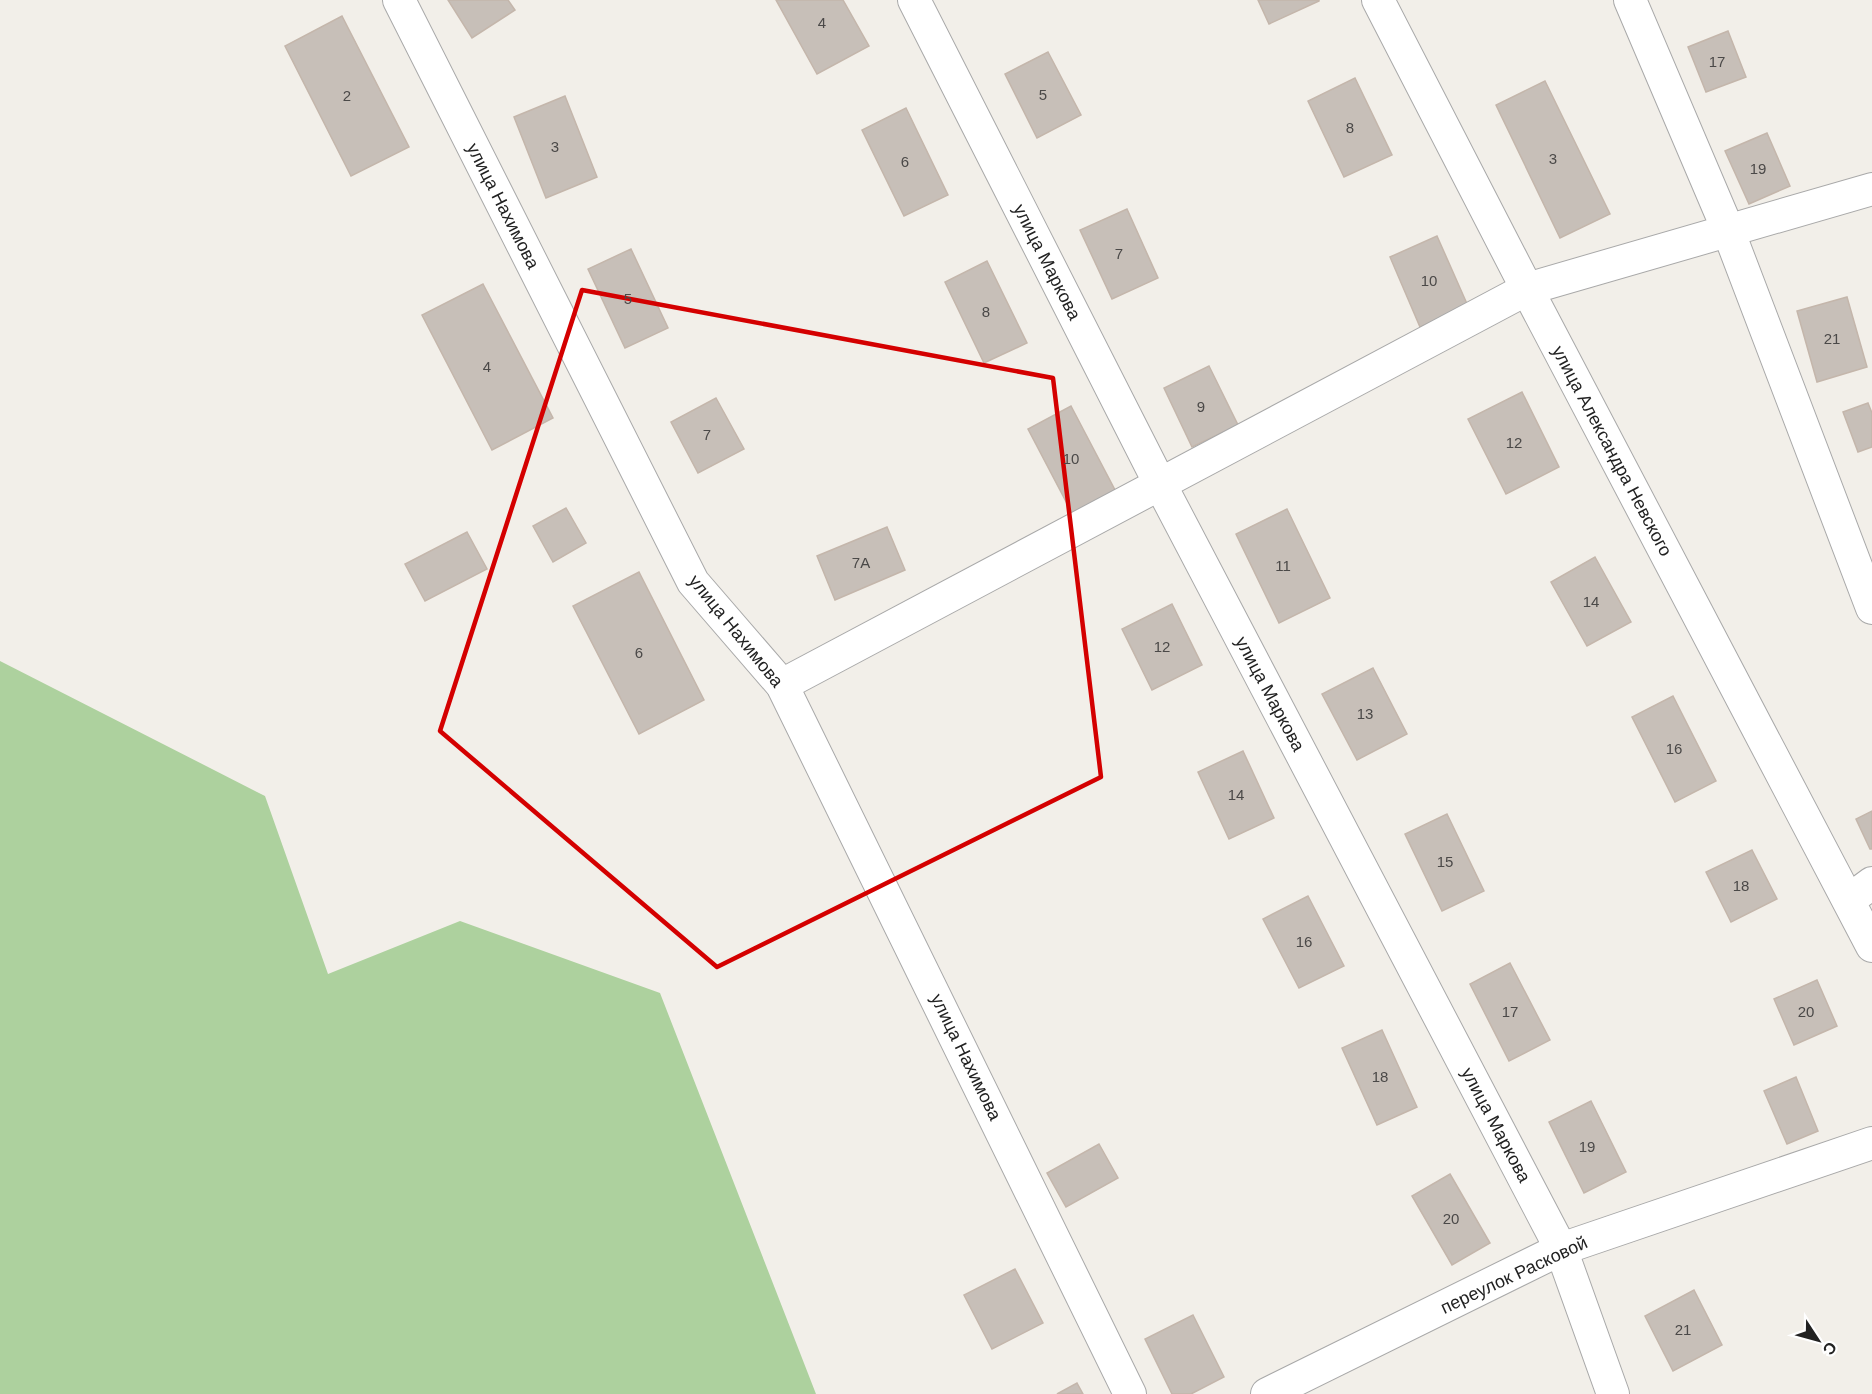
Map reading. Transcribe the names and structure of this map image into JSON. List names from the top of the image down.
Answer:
{
  "streets": {
    "street": [
      "улица Нахимова",
      "улица Маркова",
      "улица Александра Невского",
      "переулок Расковой"
    ]
  },
  "crossings": [
    ["улица Маркова", "переулок Расковой"]
  ],
  "house_numbers": [
    "4",
    "17",
    "5",
    "2",
    "8",
    "3",
    "3",
    "6",
    "19",
    "7",
    "10",
    "5",
    "8",
    "21",
    "4",
    "9",
    "7",
    "12",
    "10",
    "7А",
    "11",
    "14",
    "12",
    "6",
    "13",
    "16",
    "14",
    "15",
    "18",
    "16",
    "17",
    "20",
    "18",
    "19",
    "20",
    "21"
  ],
  "north": "bottom right"
}
